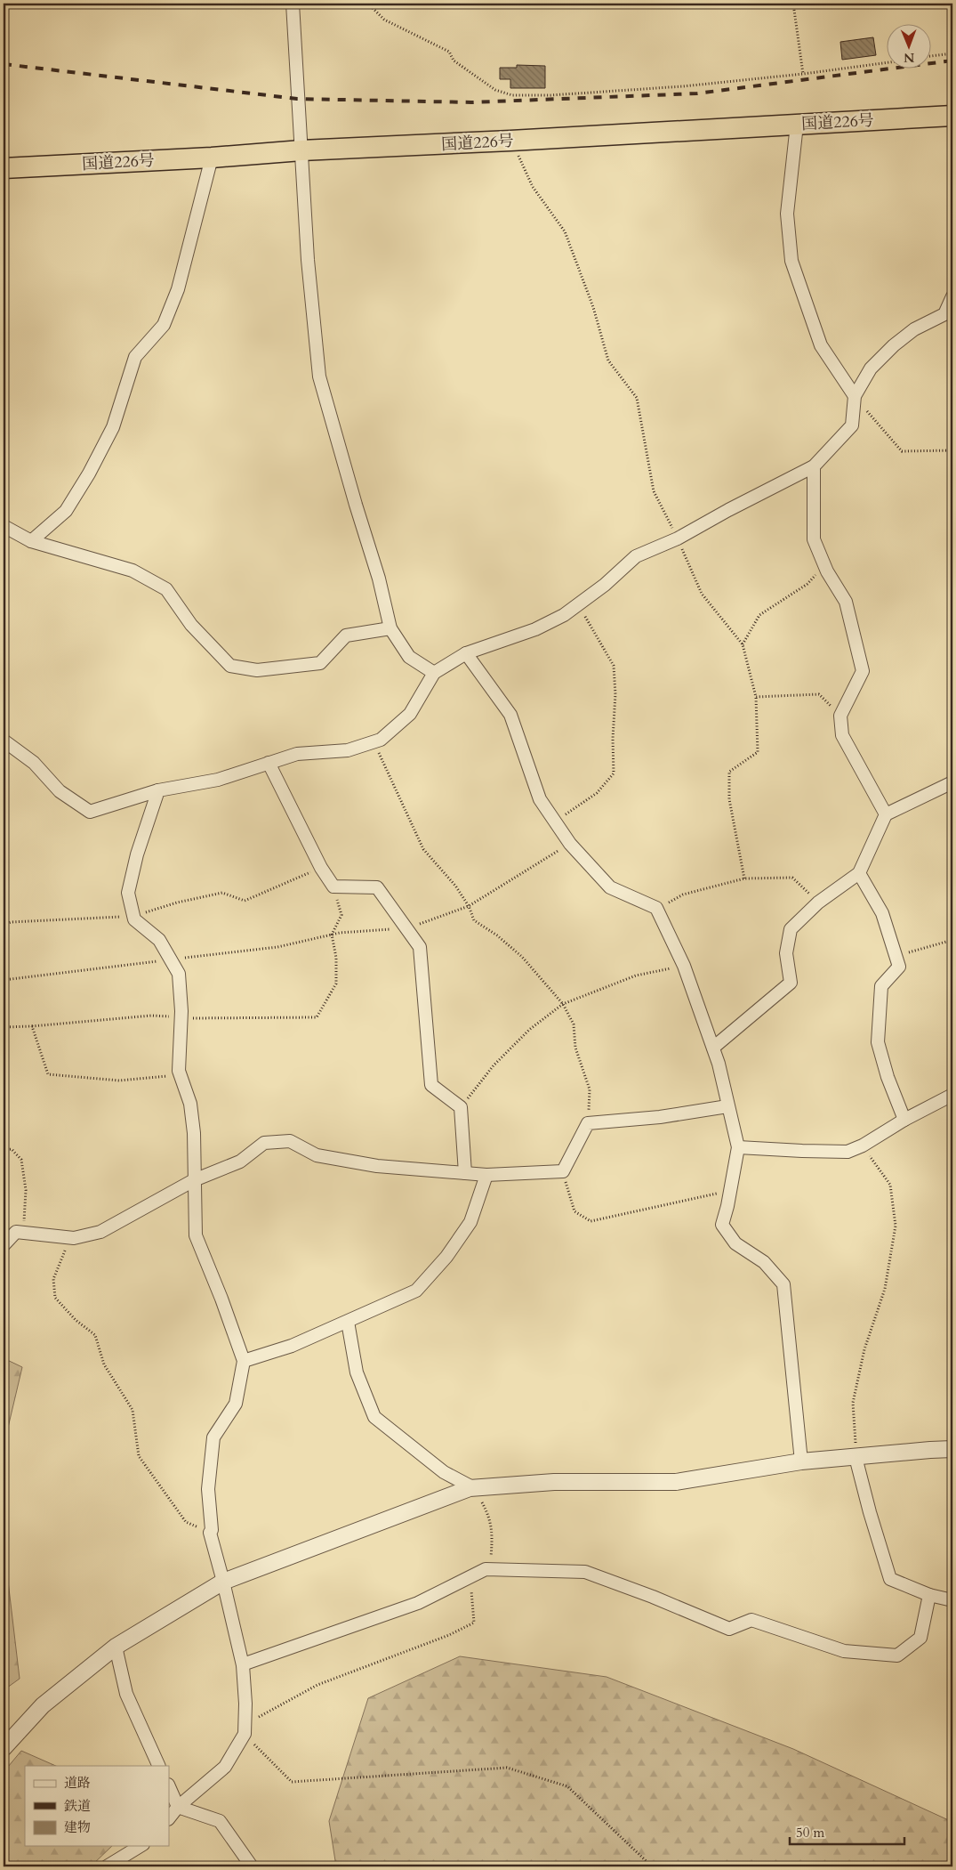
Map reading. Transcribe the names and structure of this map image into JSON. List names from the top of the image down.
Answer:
{
  "streets": {
    "highway": ["国道226号"]
  },
  "legend": ["道路", "鉄道", "建物"],
  "scale_bar": "50 m",
  "north": "bottom"
}
